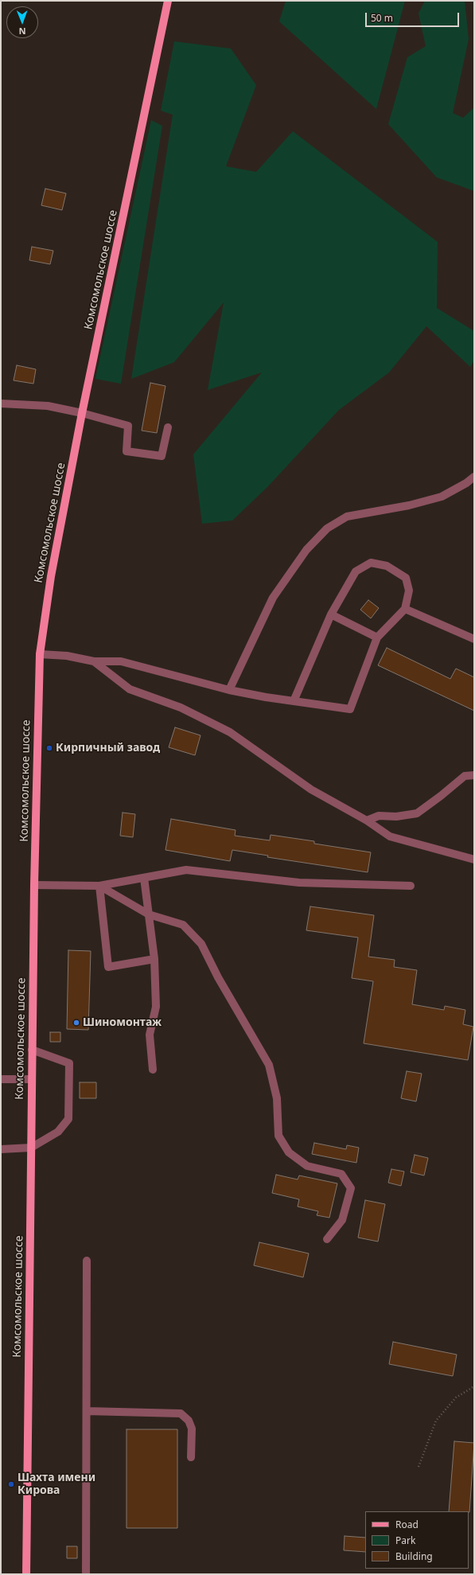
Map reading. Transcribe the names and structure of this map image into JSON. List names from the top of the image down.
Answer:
{
  "streets": {
    "main road": ["Комсомольское шоссе"]
  },
  "places": ["Кирпичный завод", "Шиномонтаж", "Шахта имени Кирова"],
  "legend": ["Road", "Park", "Building"],
  "scale_bar": "50 m",
  "north": "bottom"
}
